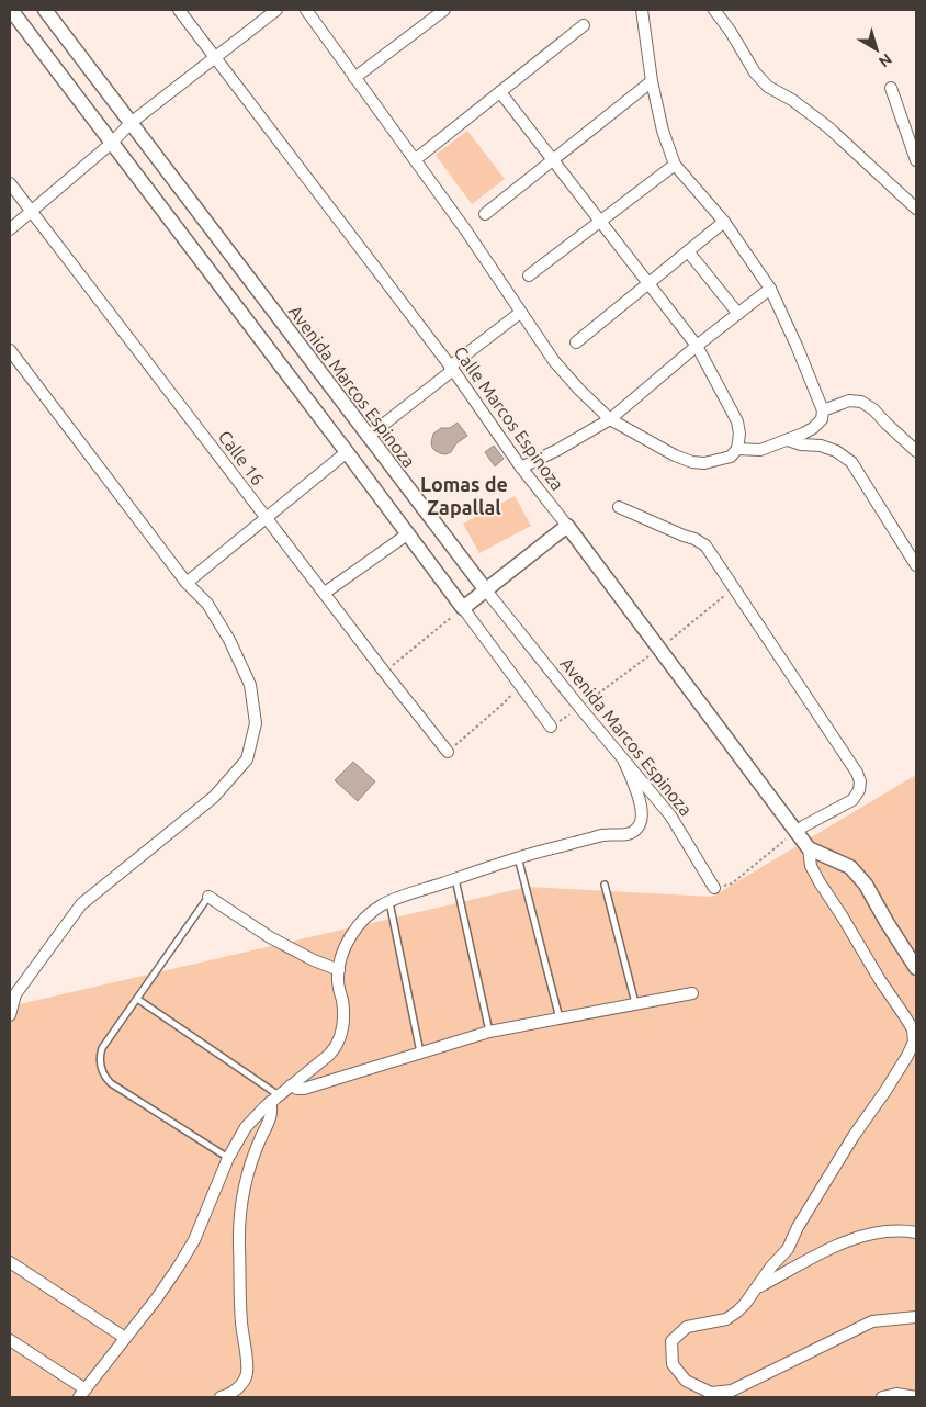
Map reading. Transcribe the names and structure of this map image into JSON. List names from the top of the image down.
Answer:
{
  "streets": {
    "street": ["Avenida Marcos Espinoza", "Calle Marcos Espinoza", "Calle 16"]
  },
  "districts": ["Lomas de Zapallal"],
  "north": "bottom right"
}
